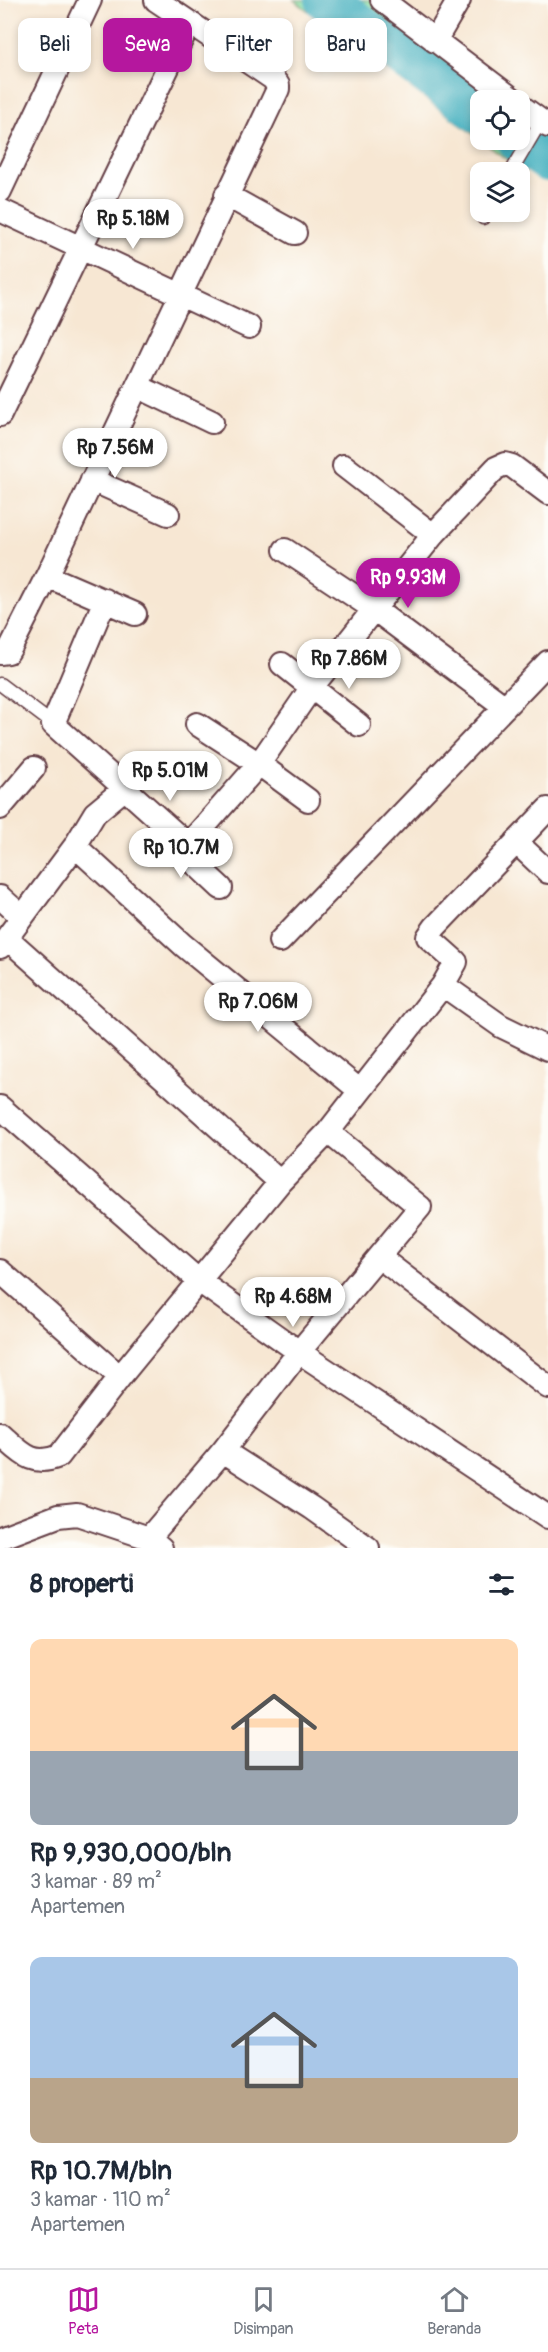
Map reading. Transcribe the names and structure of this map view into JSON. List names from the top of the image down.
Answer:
{
  "page": {
    "chip": [
      "Beli",
      "Sewa",
      "Filter",
      "Baru"
    ],
    "price": [
      "Rp 5.18M",
      "Rp 7.56M",
      "Rp 9.93M",
      "Rp 7.86M",
      "Rp 5.01M",
      "Rp 10.7M",
      "Rp 7.06M",
      "Rp 4.68M"
    ],
    "heading": "8 properti",
    "list": [
      {
        "name": "Rp 9,930,000/bln",
        "note": "3 kamar · 89 m² · Apartemen"
      },
      {
        "name": "Rp 10.7M/bln",
        "note": "3 kamar · 110 m² · Apartemen"
      }
    ],
    "tabs": ["Peta", "Disimpan", "Beranda"]
  }
}
